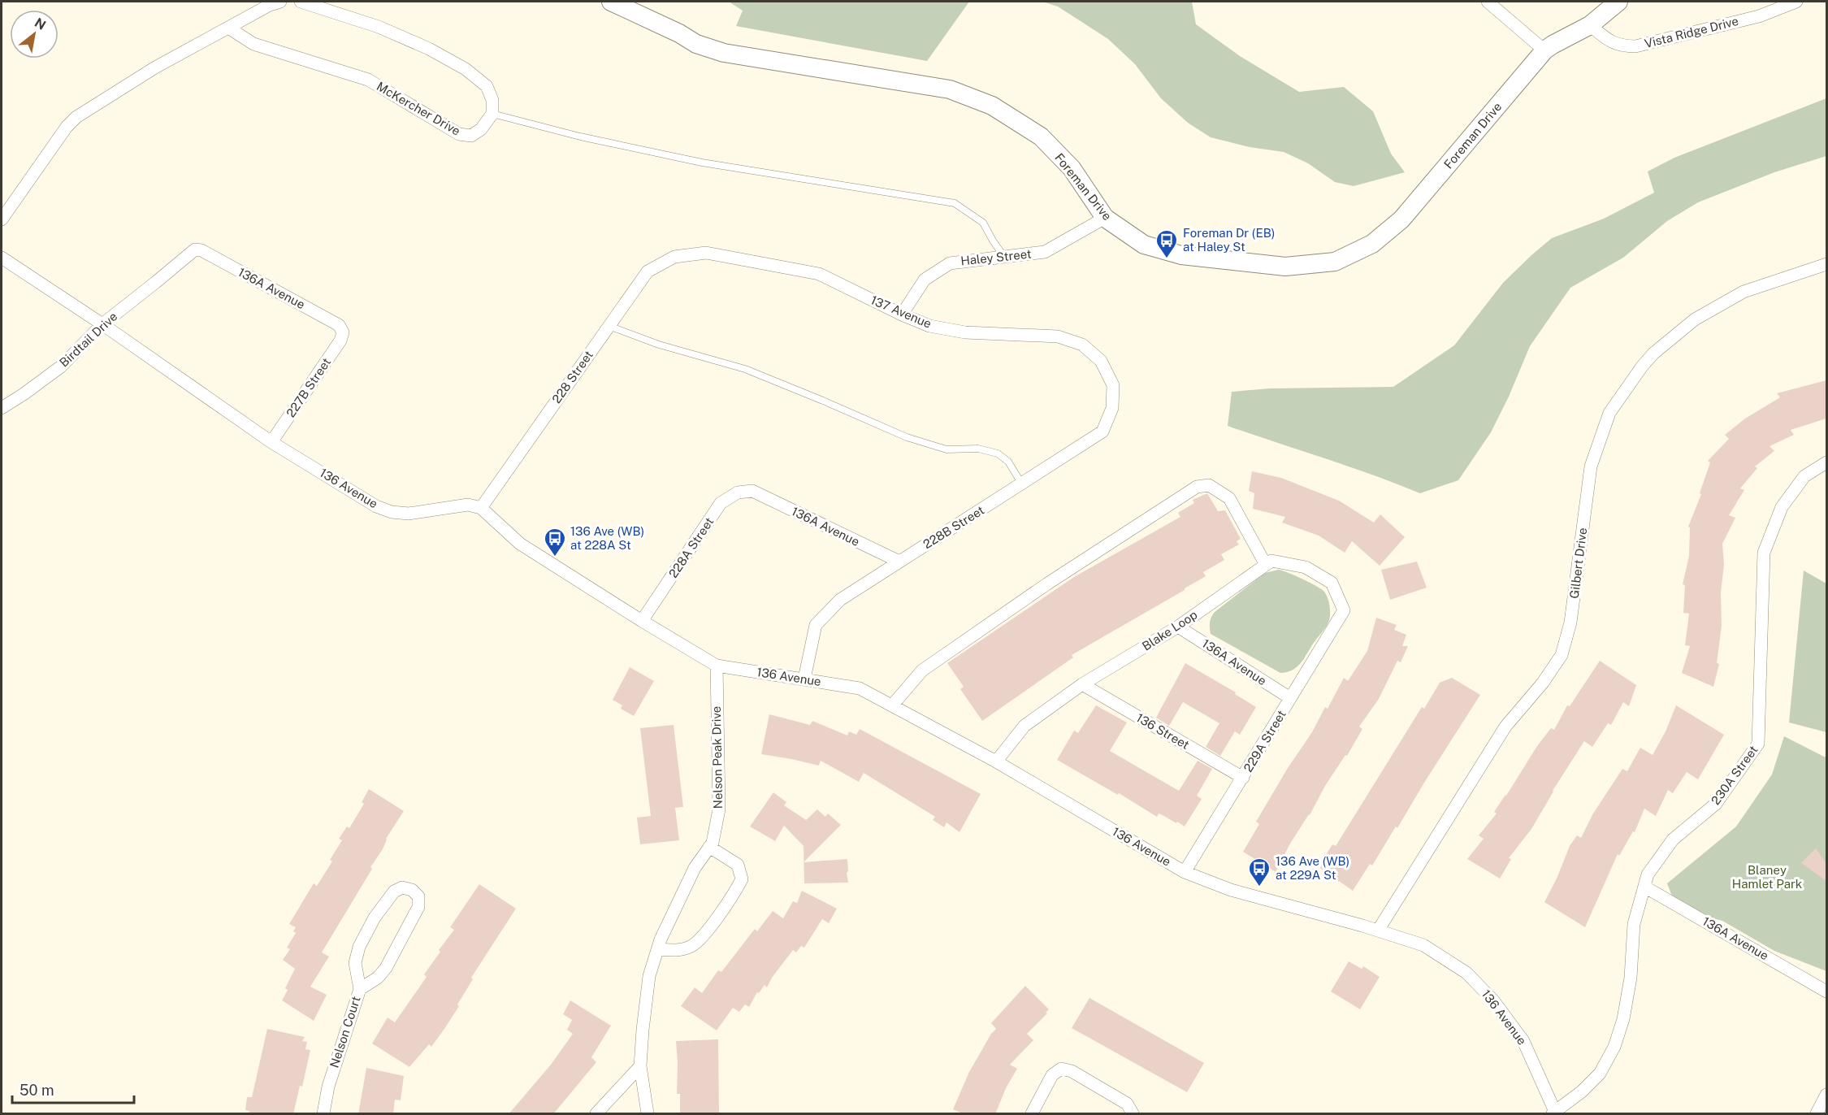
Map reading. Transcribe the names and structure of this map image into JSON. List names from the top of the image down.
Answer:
{
  "streets": {
    "street": [
      "Vista Ridge Drive",
      "McKercher Drive",
      "Foreman Drive",
      "Haley Street",
      "136A Avenue",
      "137 Avenue",
      "Birdtail Drive",
      "228 Street",
      "227B Street",
      "136 Avenue",
      "228B Street",
      "228A Street",
      "Gilbert Drive",
      "Blake Loop",
      "136 Street",
      "229A Street",
      "Nelson Peak Drive",
      "230A Street",
      "Nelson Court"
    ]
  },
  "crossings": [
    ["Vista Ridge Drive", "Foreman Drive"],
    ["Foreman Drive", "Haley Street"],
    ["Haley Street", "137 Avenue"],
    ["136A Avenue", "Birdtail Drive"],
    ["136A Avenue", "227B Street"],
    ["136A Avenue", "228B Street"],
    ["136A Avenue", "228A Street"],
    ["136A Avenue", "Blake Loop"],
    ["136A Avenue", "229A Street"],
    ["136A Avenue", "230A Street"],
    ["137 Avenue", "228 Street"],
    ["137 Avenue", "228B Street"],
    ["Birdtail Drive", "136 Avenue"],
    ["228 Street", "136 Avenue"],
    ["227B Street", "136 Avenue"],
    ["136 Avenue", "228B Street"],
    ["136 Avenue", "228A Street"],
    ["136 Avenue", "Gilbert Drive"],
    ["136 Avenue", "Blake Loop"],
    ["136 Avenue", "229A Street"],
    ["136 Avenue", "Nelson Peak Drive"],
    ["136 Avenue", "230A Street"],
    ["Blake Loop", "136 Street"],
    ["Blake Loop", "229A Street"],
    ["136 Street", "229A Street"]
  ],
  "parks": ["Blaney Hamlet Park"],
  "places": {
    "bus stop": ["Foreman Dr (EB) at Haley St", "136 Ave (WB) at 228A St", "136 Ave (WB) at 229A St"]
  },
  "scale_bar": "50 m",
  "north": "top right"
}
